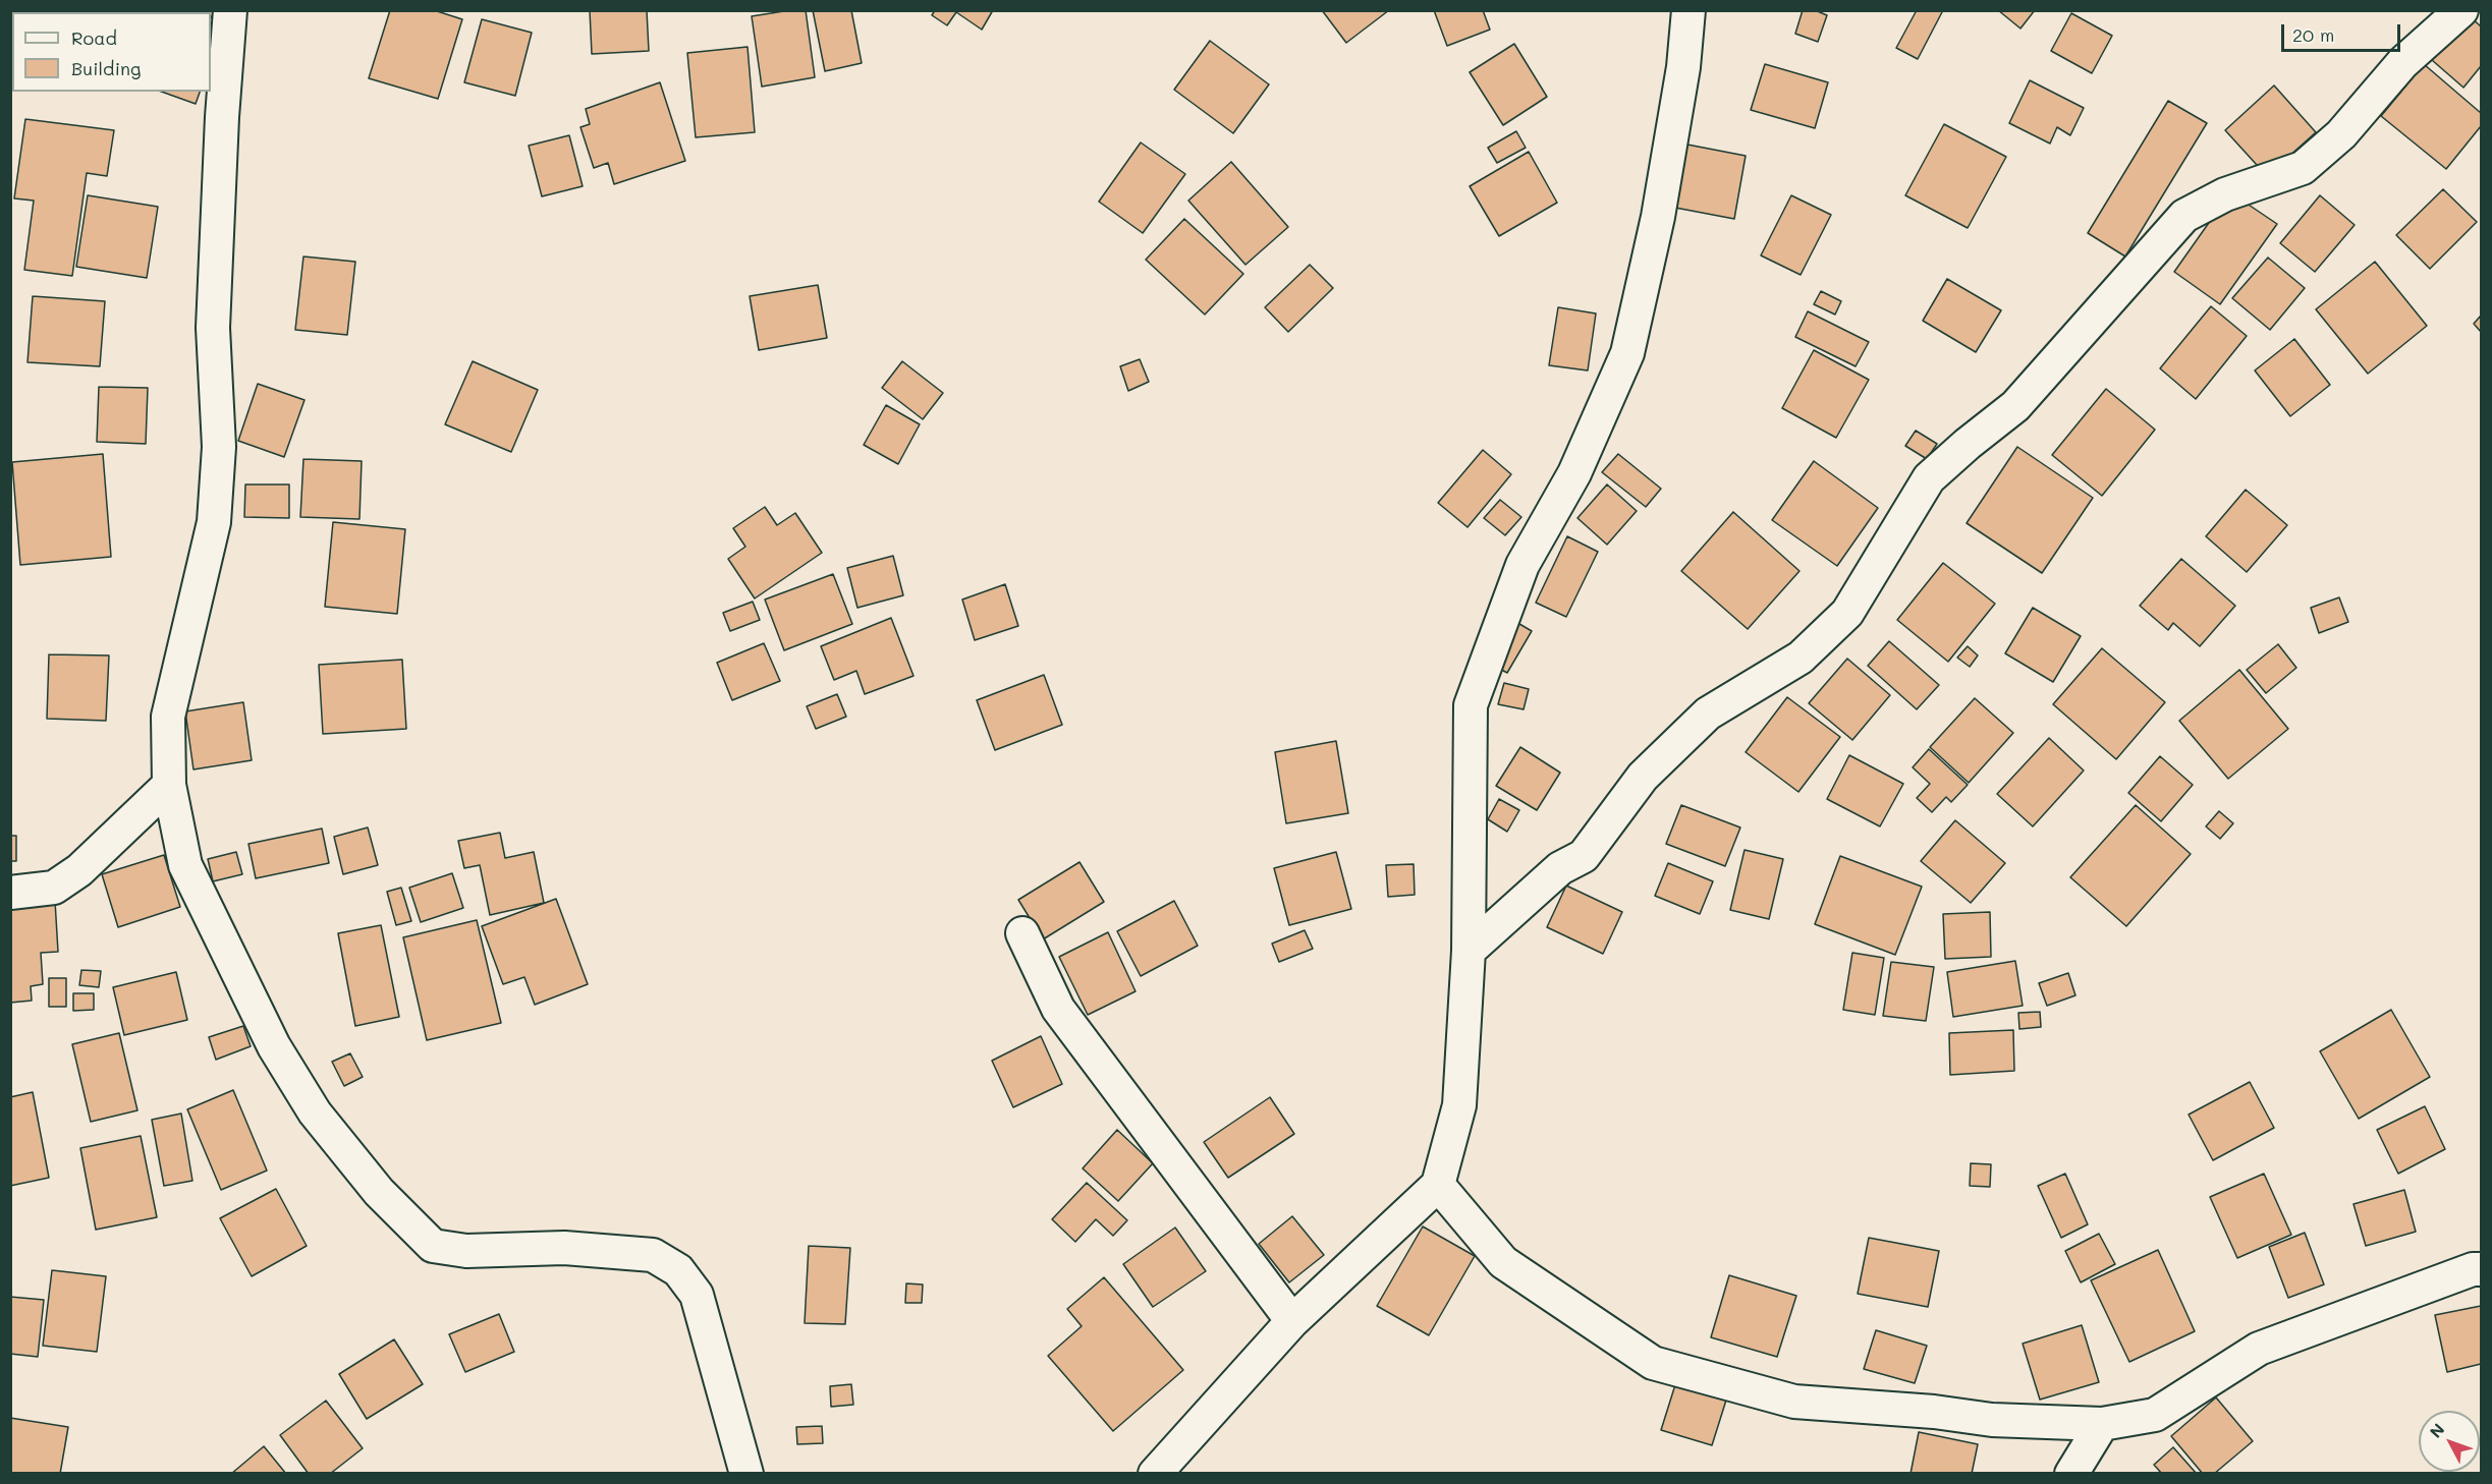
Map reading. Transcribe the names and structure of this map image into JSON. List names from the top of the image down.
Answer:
{
  "legend": ["Road", "Building"],
  "scale_bar": "20 m",
  "north": "top left"
}
